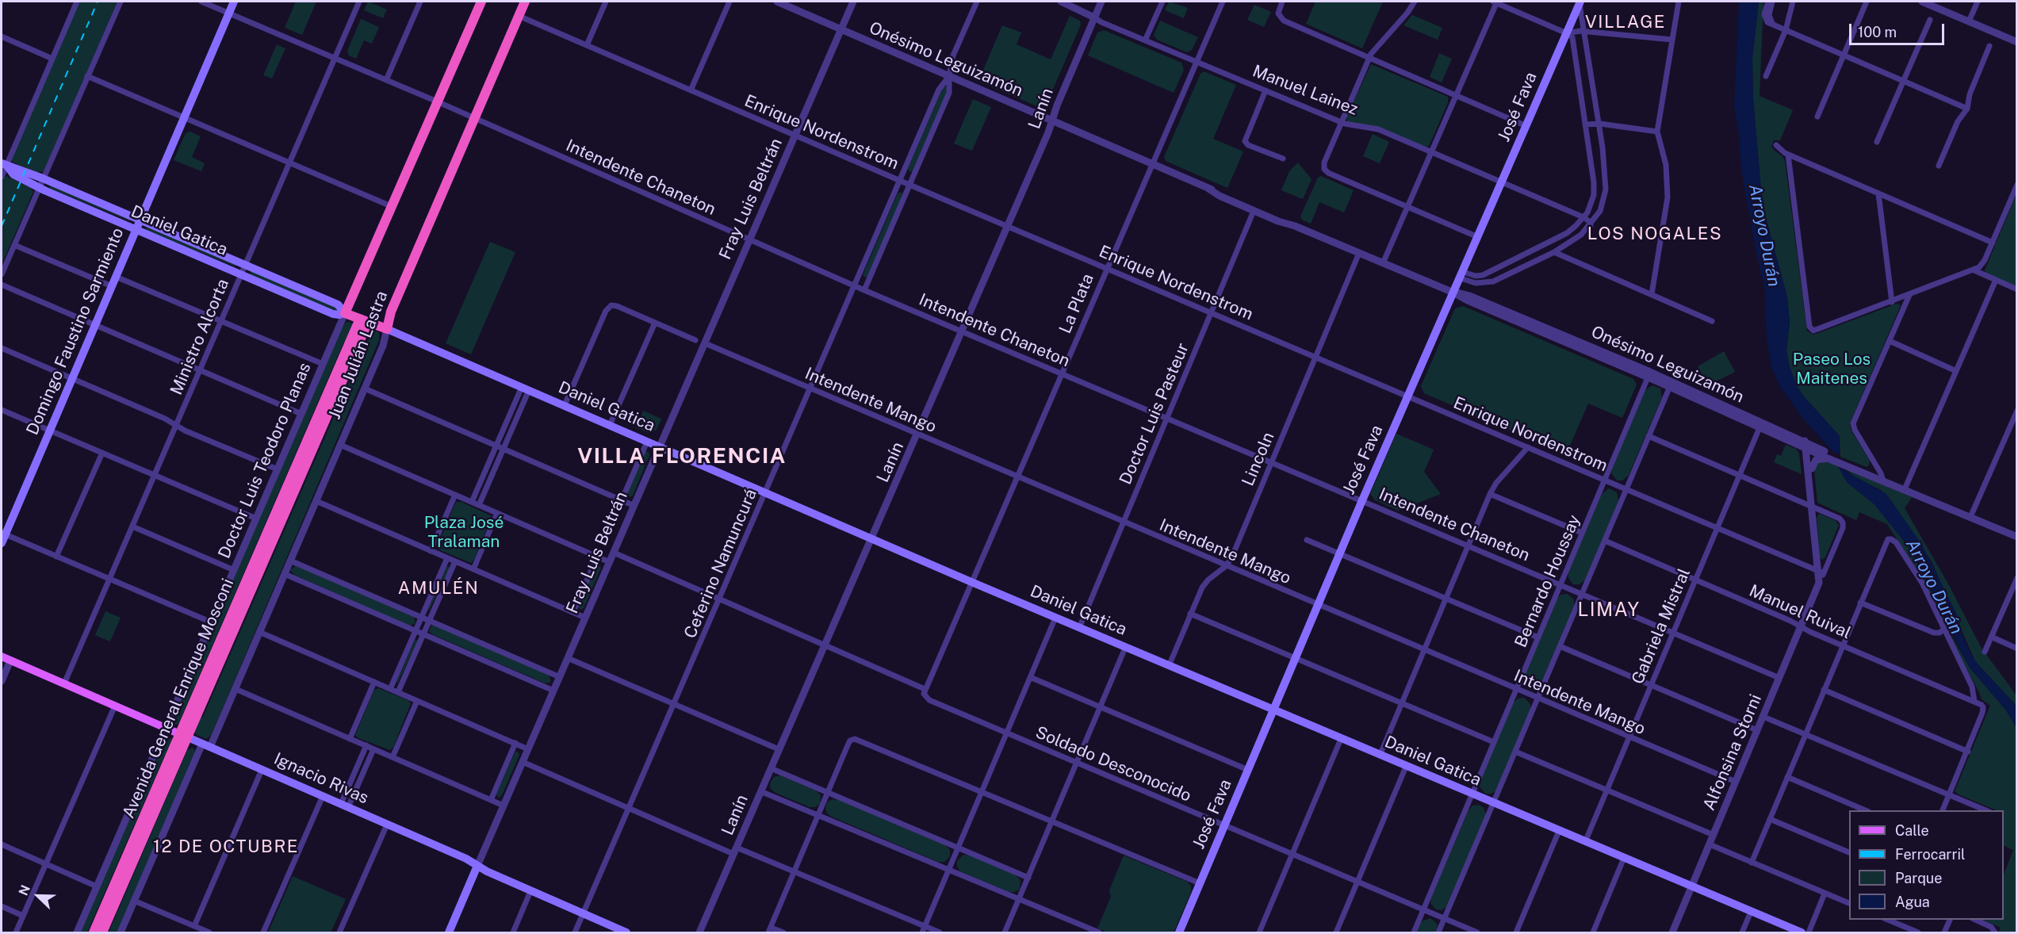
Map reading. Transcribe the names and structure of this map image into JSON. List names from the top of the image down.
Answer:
{
  "streets": {
    "highway": [
      "Daniel Gatica",
      "Juan Julián Lastra",
      "Doctor Luis Teodoro Planas",
      "Avenida General Enrique Mosconi"
    ],
    "main road": [
      "José Fava",
      "Fray Luis Beltrán",
      "Domingo Faustino Sarmiento",
      "Ignacio Rivas"
    ],
    "street": [
      "Onésimo Leguizamón",
      "Manuel Lainez",
      "Lanín",
      "Enrique Nordenstrom",
      "Intendente Chaneton",
      "La Plata",
      "Ministro Alcorta",
      "Intendente Mango",
      "Doctor Luis Pasteur",
      "Lincoln",
      "Ceferino Namuncurá",
      "Bernardo Houssay",
      "Manuel Ruival",
      "Gabriela Mistral",
      "Alfonsina Storni",
      "Soldado Desconocido"
    ]
  },
  "crossings": [
    ["Onésimo Leguizamón", "José Fava"],
    ["Onésimo Leguizamón", "Lanín"],
    ["Onésimo Leguizamón", "Fray Luis Beltrán"],
    ["Onésimo Leguizamón", "La Plata"],
    ["Onésimo Leguizamón", "Doctor Luis Pasteur"],
    ["Onésimo Leguizamón", "Lincoln"],
    ["Onésimo Leguizamón", "Ceferino Namuncurá"],
    ["Onésimo Leguizamón", "Bernardo Houssay"],
    ["Onésimo Leguizamón", "Gabriela Mistral"],
    ["Onésimo Leguizamón", "Alfonsina Storni"],
    ["Manuel Lainez", "José Fava"],
    ["Manuel Lainez", "Lanín"],
    ["Manuel Lainez", "La Plata"],
    ["José Fava", "Enrique Nordenstrom"],
    ["José Fava", "Intendente Chaneton"],
    ["José Fava", "Daniel Gatica"],
    ["José Fava", "Intendente Mango"],
    ["José Fava", "Soldado Desconocido"],
    ["Lanín", "Enrique Nordenstrom"],
    ["Lanín", "Intendente Chaneton"],
    ["Lanín", "Daniel Gatica"],
    ["Lanín", "Intendente Mango"],
    ["Enrique Nordenstrom", "Fray Luis Beltrán"],
    ["Enrique Nordenstrom", "La Plata"],
    ["Enrique Nordenstrom", "Juan Julián Lastra"],
    ["Enrique Nordenstrom", "Doctor Luis Pasteur"],
    ["Enrique Nordenstrom", "Lincoln"],
    ["Enrique Nordenstrom", "Ceferino Namuncurá"],
    ["Enrique Nordenstrom", "Bernardo Houssay"],
    ["Enrique Nordenstrom", "Gabriela Mistral"],
    ["Enrique Nordenstrom", "Alfonsina Storni"],
    ["Intendente Chaneton", "Fray Luis Beltrán"],
    ["Intendente Chaneton", "La Plata"],
    ["Intendente Chaneton", "Domingo Faustino Sarmiento"],
    ["Intendente Chaneton", "Ministro Alcorta"],
    ["Intendente Chaneton", "Juan Julián Lastra"],
    ["Intendente Chaneton", "Doctor Luis Pasteur"],
    ["Intendente Chaneton", "Lincoln"],
    ["Intendente Chaneton", "Doctor Luis Teodoro Planas"],
    ["Intendente Chaneton", "Ceferino Namuncurá"],
    ["Intendente Chaneton", "Bernardo Houssay"],
    ["Intendente Chaneton", "Gabriela Mistral"],
    ["Intendente Chaneton", "Alfonsina Storni"],
    ["Fray Luis Beltrán", "Daniel Gatica"],
    ["Fray Luis Beltrán", "Intendente Mango"],
    ["Fray Luis Beltrán", "Ignacio Rivas"],
    ["Daniel Gatica", "La Plata"],
    ["Daniel Gatica", "Domingo Faustino Sarmiento"],
    ["Daniel Gatica", "Ministro Alcorta"],
    ["Daniel Gatica", "Juan Julián Lastra"],
    ["Daniel Gatica", "Doctor Luis Pasteur"],
    ["Daniel Gatica", "Lincoln"],
    ["Daniel Gatica", "Doctor Luis Teodoro Planas"],
    ["Daniel Gatica", "Ceferino Namuncurá"],
    ["Daniel Gatica", "Bernardo Houssay"],
    ["Daniel Gatica", "Gabriela Mistral"],
    ["Daniel Gatica", "Avenida General Enrique Mosconi"],
    ["Daniel Gatica", "Alfonsina Storni"],
    ["La Plata", "Intendente Mango"],
    ["La Plata", "Soldado Desconocido"],
    ["Ministro Alcorta", "Ignacio Rivas"],
    ["Juan Julián Lastra", "Ignacio Rivas"],
    ["Intendente Mango", "Doctor Luis Pasteur"],
    ["Intendente Mango", "Lincoln"],
    ["Intendente Mango", "Ceferino Namuncurá"],
    ["Intendente Mango", "Bernardo Houssay"],
    ["Intendente Mango", "Gabriela Mistral"],
    ["Intendente Mango", "Alfonsina Storni"],
    ["Doctor Luis Teodoro Planas", "Ignacio Rivas"],
    ["Ceferino Namuncurá", "Ignacio Rivas"],
    ["Bernardo Houssay", "Soldado Desconocido"],
    ["Manuel Ruival", "Gabriela Mistral"],
    ["Manuel Ruival", "Alfonsina Storni"],
    ["Avenida General Enrique Mosconi", "Ignacio Rivas"]
  ],
  "districts": [
    "VILLAGE",
    "LOS NOGALES",
    "VILLA FLORENCIA",
    "AMULÉN",
    "LIMAY",
    "12 DE OCTUBRE"
  ],
  "water": ["Arroyo Durán"],
  "parks": ["Paseo Los Maitenes", "Plaza José Tralaman"],
  "legend": [
    "Calle",
    "Ferrocarril",
    "Parque",
    "Agua"
  ],
  "scale_bar": "100 m",
  "north": "top left"
}
